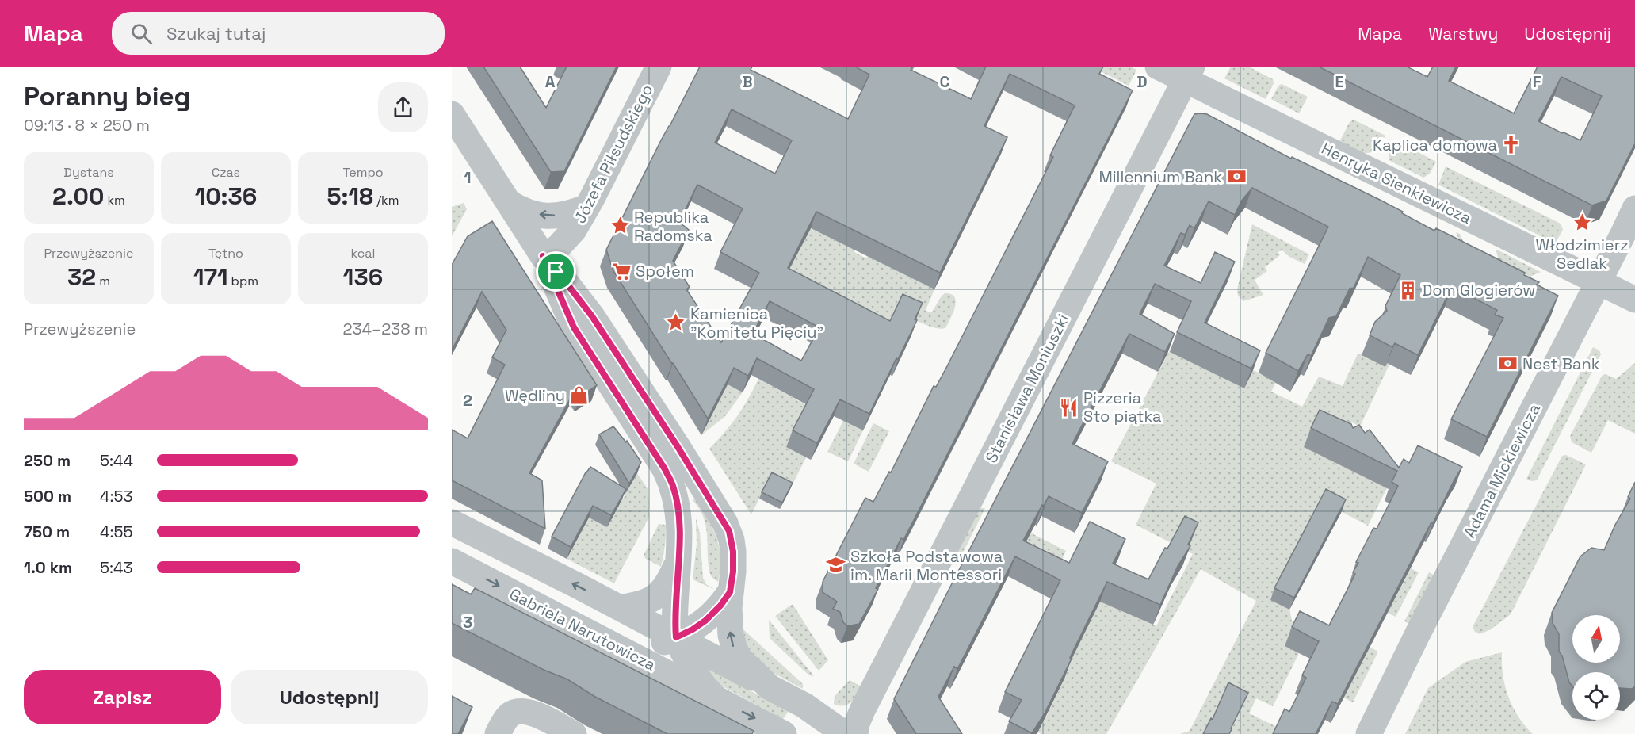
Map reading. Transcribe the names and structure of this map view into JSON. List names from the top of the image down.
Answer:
{
  "streets": {
    "street": [
      "Józefa Piłsudskiego",
      "Henryka Sienkiewicza",
      "Stanisława Moniuszki",
      "Adama Mickiewicza",
      "Gabriela Narutowicza"
    ]
  },
  "crossings": [
    ["Henryka Sienkiewicza", "Stanisława Moniuszki"],
    ["Henryka Sienkiewicza", "Adama Mickiewicza"]
  ],
  "places": {
    "church": ["Kaplica domowa"],
    "bank": ["Millennium Bank", "Nest Bank"],
    "place": ["Włodzimierz Sedlak", "Republika Radomska", "Kamienica \"Komitetu Pięciu\""],
    "supermarket": ["Społem"],
    "building": ["Dom Glogierów"],
    "shop": ["Wędliny"],
    "restaurant": ["Pizzeria Sto piątka"],
    "school or university": ["Szkoła Podstawowa im. Marii Montessori"]
  },
  "north": "top",
  "page": {
    "header": "Mapa",
    "search": "Szukaj tutaj",
    "nav": ["Mapa", "Warstwy", "Udostępnij"],
    "heading": ["Poranny bieg", "09:13 · 8 × 250 m"],
    "stats": [
      ["Dystans", "2.00 km"],
      ["Czas", "10:36"],
      ["Tempo", "5:18 /km"],
      ["Przewyższenie", "32 m"],
      ["Tętno", "171 bpm"],
      ["kcal", "136"]
    ],
    "chart": ["Przewyższenie", "234–238 m"],
    "list": [
      {
        "name": "250 m",
        "note": "5:44"
      },
      {
        "name": "500 m",
        "note": "4:53"
      },
      {
        "name": "750 m",
        "note": "4:55"
      },
      {
        "name": "1.0 km",
        "note": "5:43"
      }
    ],
    "buttons": ["Zapisz", "Udostępnij"]
  },
  "grid": {
    "columns": [
      "A",
      "B",
      "C",
      "D",
      "E",
      "F"
    ],
    "rows": ["1", "2", "3"]
  }
}
